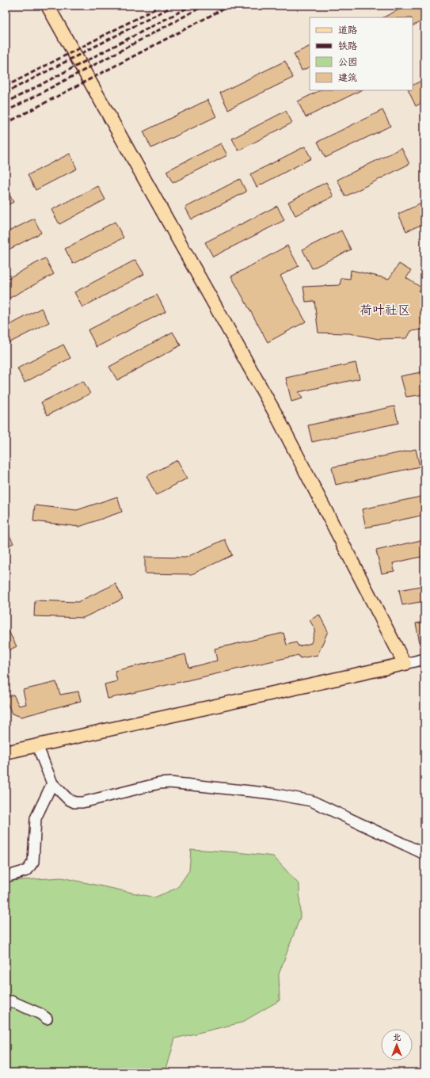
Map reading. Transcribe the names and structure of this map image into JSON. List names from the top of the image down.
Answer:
{
  "districts": ["荷叶社区"],
  "legend": [
    "道路",
    "铁路",
    "公园",
    "建筑"
  ],
  "north": "top"
}
